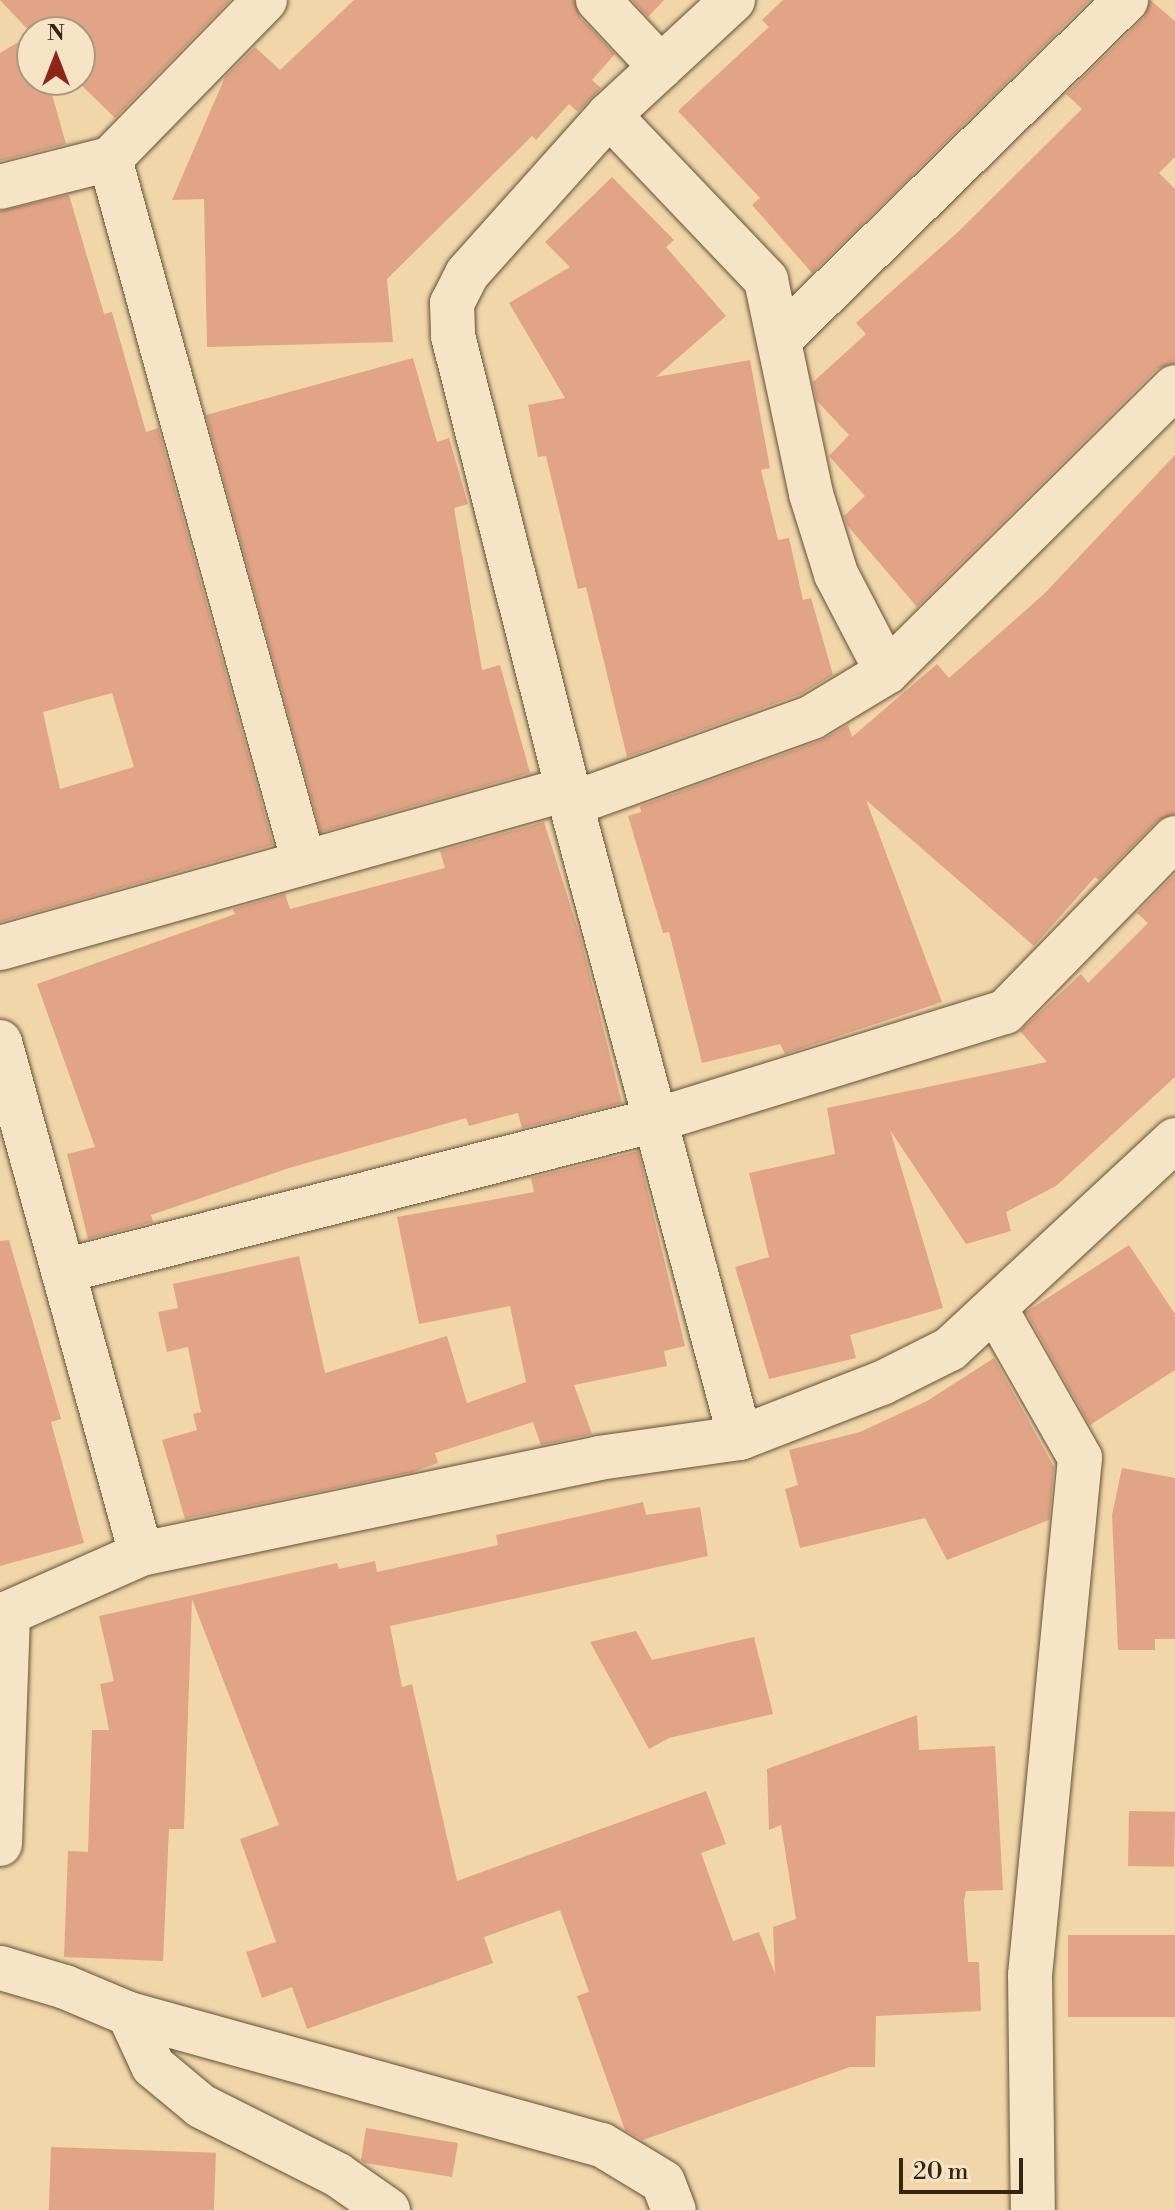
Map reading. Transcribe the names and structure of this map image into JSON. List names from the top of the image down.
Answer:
{
  "scale_bar": "20 m",
  "north": "top"
}
